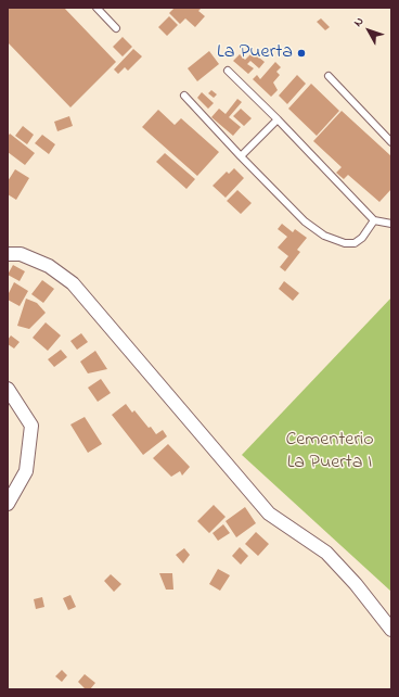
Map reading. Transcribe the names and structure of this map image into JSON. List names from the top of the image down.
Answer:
{
  "parks": ["Cementerio La Puerta I"],
  "places": ["La Puerta"],
  "north": "top left"
}
